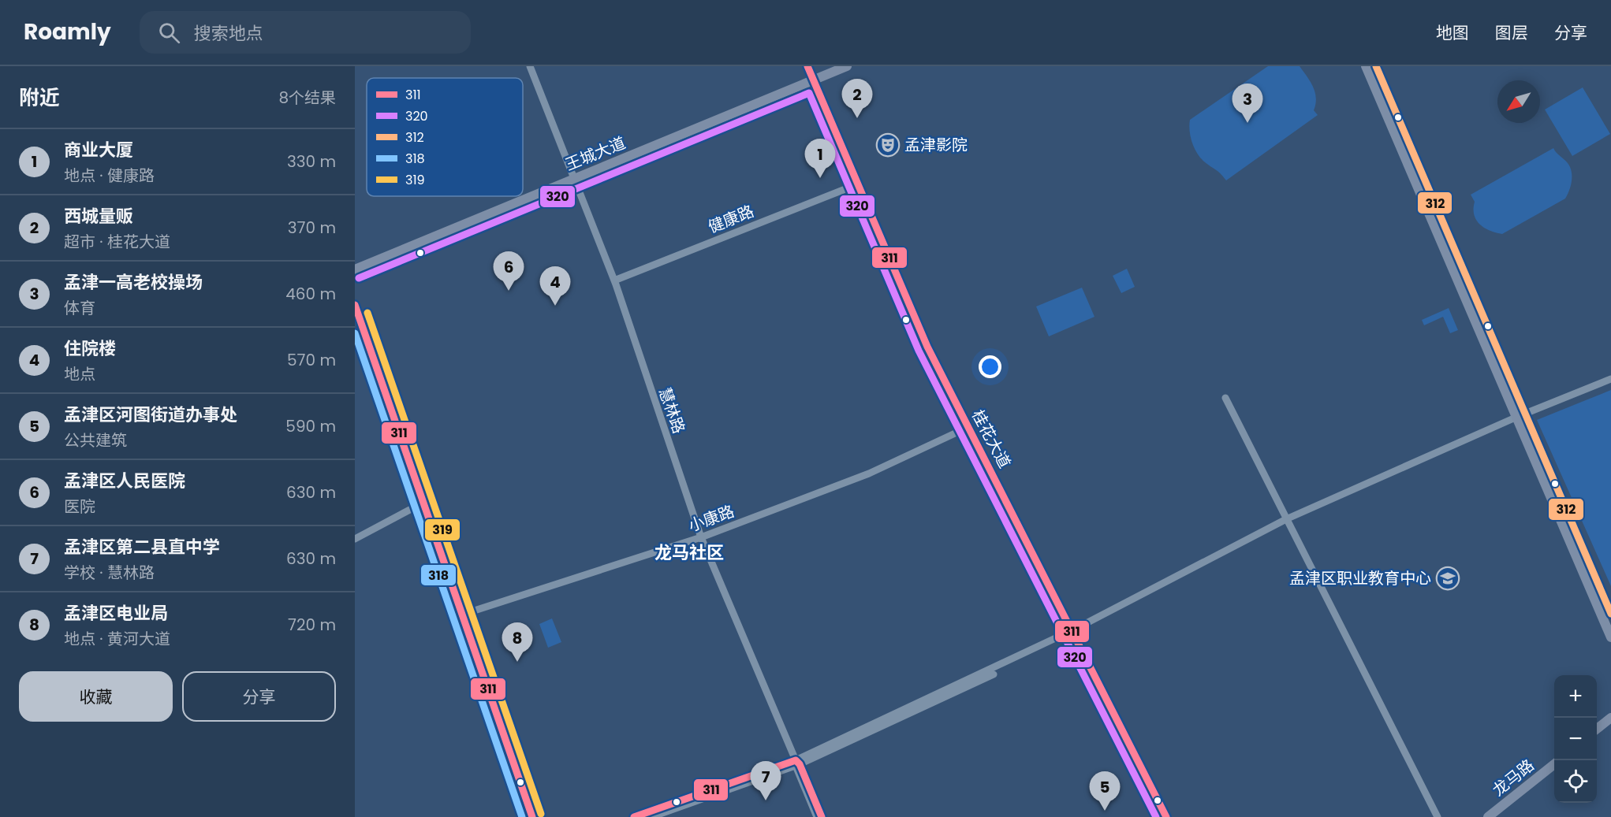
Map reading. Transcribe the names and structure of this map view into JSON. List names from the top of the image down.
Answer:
{
  "streets": {
    "main road": ["王城大道", "桂花大道", "龙马路"],
    "street": ["健康路", "慧林路", "小康路"]
  },
  "crossings": [
    ["王城大道", "慧林路"],
    ["王城大道", "桂花大道"],
    ["健康路", "慧林路"],
    ["健康路", "桂花大道"],
    ["慧林路", "小康路"],
    ["桂花大道", "小康路"]
  ],
  "districts": ["龙马社区"],
  "places": {
    "theatre": ["孟津影院"],
    "school or university": ["孟津区职业教育中心"]
  },
  "lines": [
    "transit line 311",
    "transit line 312",
    "transit line 320",
    "transit line 319",
    "transit line 318"
  ],
  "legend": [
    "311",
    "320",
    "312",
    "318",
    "319"
  ],
  "north": "bottom left",
  "page": {
    "header": "Roamly",
    "search": "搜索地点",
    "nav": ["地图", "图层", "分享"],
    "heading": ["附近", "8个结果"],
    "pins": [
      "2",
      "3",
      "1",
      "6",
      "4",
      "8",
      "7",
      "5"
    ],
    "list": [
      {
        "mark": "1",
        "name": "商业大厦",
        "note": "地点 · 健康路",
        "value": "330 m"
      },
      {
        "mark": "2",
        "name": "西城量贩",
        "note": "超市 · 桂花大道",
        "value": "370 m"
      },
      {
        "mark": "3",
        "name": "孟津一高老校操场",
        "note": "体育",
        "value": "460 m"
      },
      {
        "mark": "4",
        "name": "住院楼",
        "note": "地点",
        "value": "570 m"
      },
      {
        "mark": "5",
        "name": "孟津区河图街道办事处",
        "note": "公共建筑",
        "value": "590 m"
      },
      {
        "mark": "6",
        "name": "孟津区人民医院",
        "note": "医院",
        "value": "630 m"
      },
      {
        "mark": "7",
        "name": "孟津区第二县直中学",
        "note": "学校 · 慧林路",
        "value": "630 m"
      },
      {
        "mark": "8",
        "name": "孟津区电业局",
        "note": "地点 · 黄河大道",
        "value": "720 m"
      }
    ],
    "buttons": ["收藏", "分享"],
    "map_buttons": ["+", "−"]
  }
}
